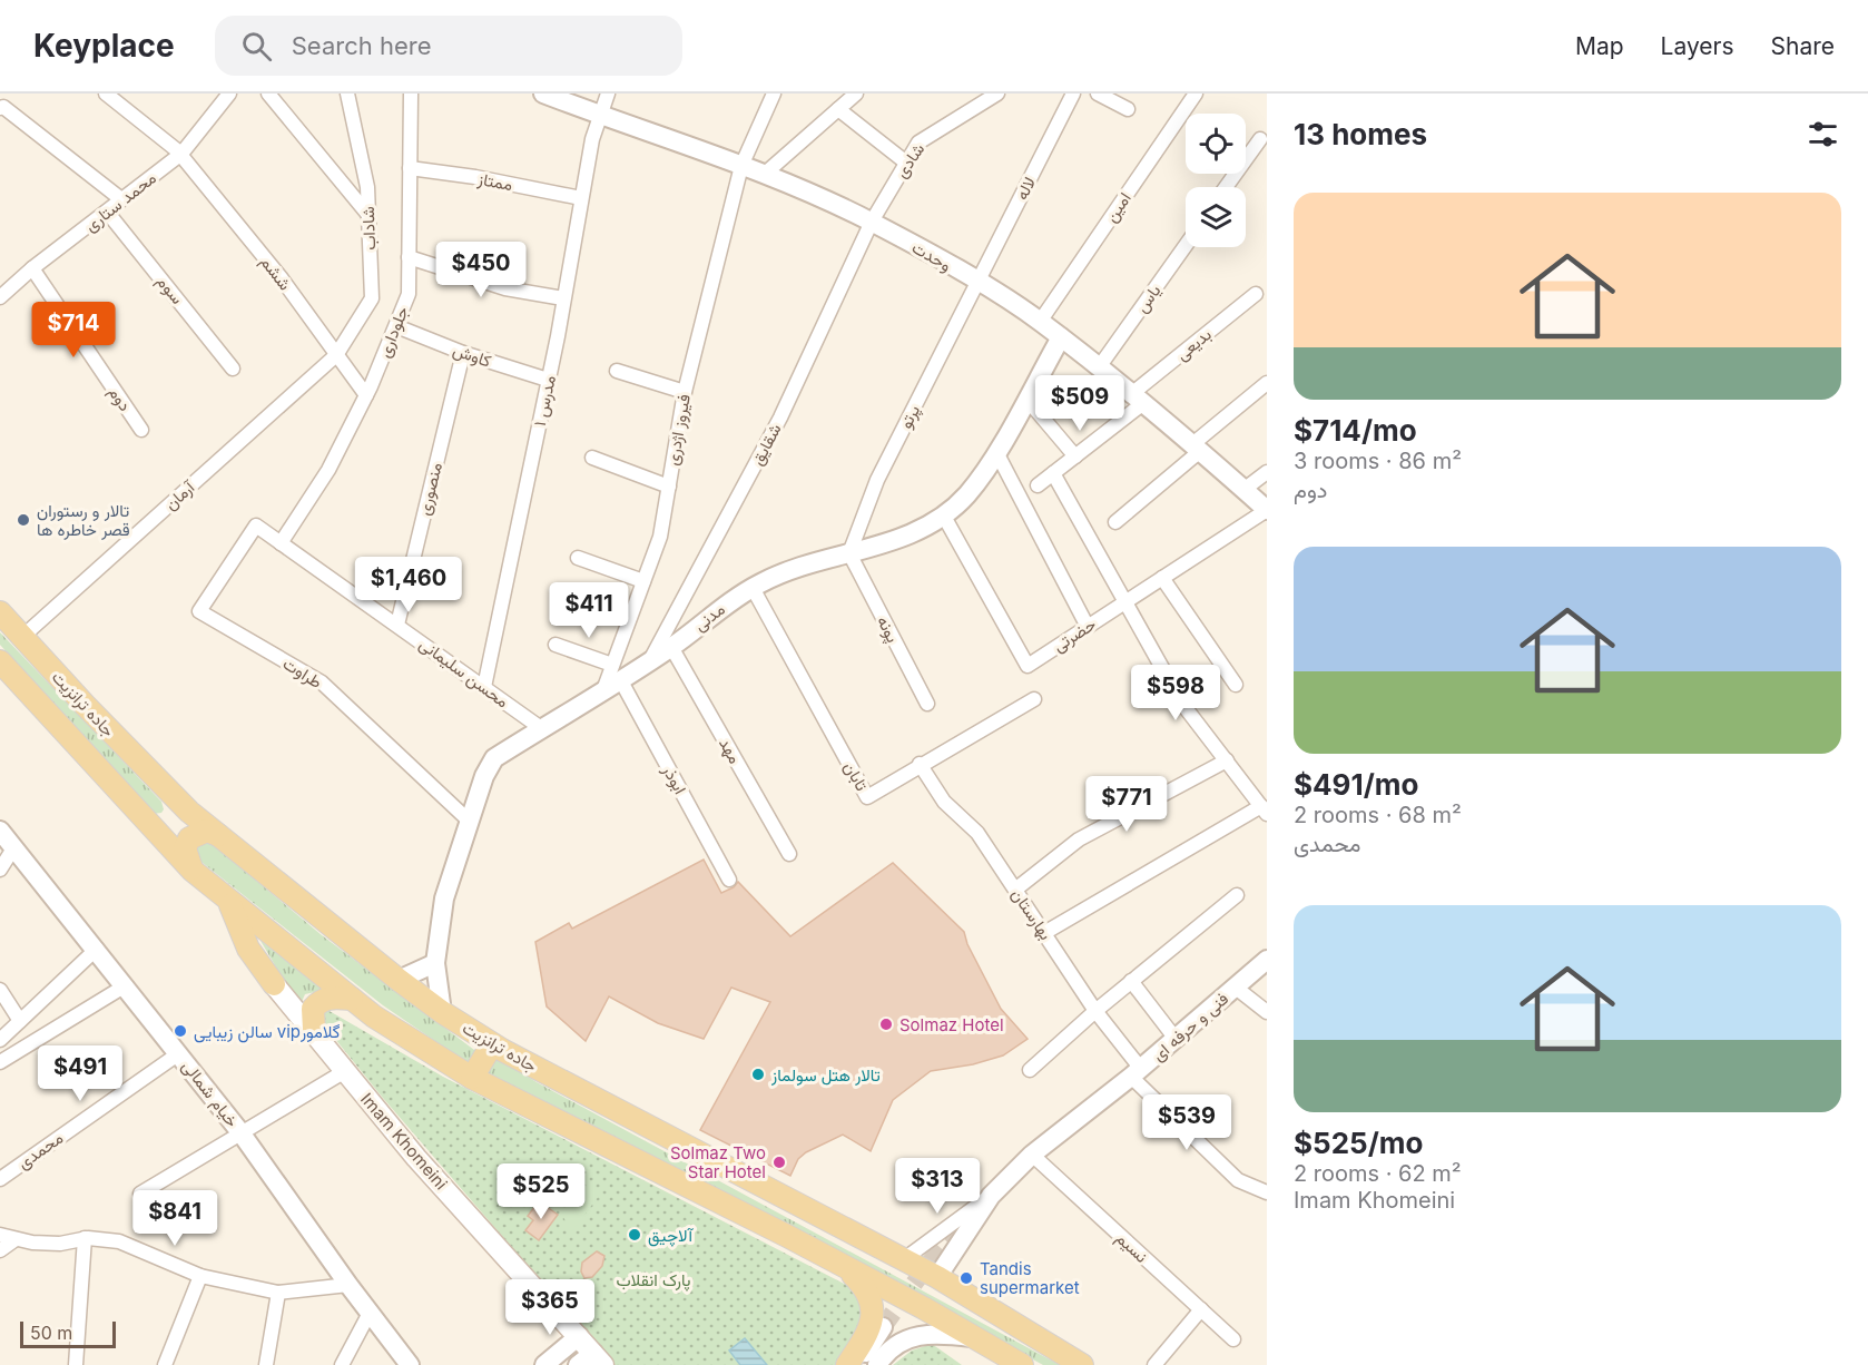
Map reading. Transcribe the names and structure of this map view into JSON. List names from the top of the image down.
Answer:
{
  "streets": {
    "main road": ["جاده ترانزیت", "Imam Khomeini"],
    "street": [
      "شادی",
      "ممتاز",
      "لاله",
      "محمد ستاری",
      "امین",
      "شاداب",
      "وحدت",
      "ششم",
      "سوم",
      "یاس",
      "جلوداری",
      "بدیعی",
      "کاوش",
      "دوم",
      "مدرس ۱",
      "پرتو",
      "فیروز اژدری",
      "شقایق",
      "منصوری",
      "آرمان",
      "مدنی",
      "پونه",
      "حضرتی",
      "طراوت",
      "محسن سلیمانی",
      "مهد",
      "تابان",
      "ابوذر",
      "بهارستان",
      "فنی و حرفه ای",
      "خیام شمالی",
      "محمدی",
      "نسيم"
    ]
  },
  "crossings": [
    ["شادی", "وحدت"],
    ["شادی", "شقایق"],
    ["ممتاز", "جلوداری"],
    ["ممتاز", "مدرس ۱"],
    ["لاله", "وحدت"],
    ["لاله", "پرتو"],
    ["محمد ستاری", "ششم"],
    ["محمد ستاری", "سوم"],
    ["محمد ستاری", "دوم"],
    ["امین", "وحدت"],
    ["شاداب", "ششم"],
    ["شاداب", "آرمان"],
    ["وحدت", "یاس"],
    ["وحدت", "بدیعی"],
    ["وحدت", "مدرس ۱"],
    ["وحدت", "پرتو"],
    ["وحدت", "فیروز اژدری"],
    ["وحدت", "شقایق"],
    ["وحدت", "مدنی"],
    ["وحدت", "حضرتی"],
    ["ششم", "جلوداری"],
    ["ششم", "آرمان"],
    ["جلوداری", "کاوش"],
    ["جلوداری", "محسن سلیمانی"],
    ["کاوش", "مدرس ۱"],
    ["کاوش", "منصوری"],
    ["مدرس ۱", "محسن سلیمانی"],
    ["پرتو", "مدنی"],
    ["پرتو", "پونه"],
    ["فیروز اژدری", "مدنی"],
    ["فیروز اژدری", "ابوذر"],
    ["شقایق", "مدنی"],
    ["منصوری", "محسن سلیمانی"],
    ["آرمان", "جاده ترانزیت"],
    ["مدنی", "پونه"],
    ["مدنی", "حضرتی"],
    ["مدنی", "طراوت"],
    ["مدنی", "محسن سلیمانی"],
    ["مدنی", "جاده ترانزیت"],
    ["مدنی", "مهد"],
    ["مدنی", "تابان"],
    ["مدنی", "ابوذر"],
    ["طراوت", "محسن سلیمانی"],
    ["جاده ترانزیت", "فنی و حرفه ای"],
    ["جاده ترانزیت", "Imam Khomeini"],
    ["تابان", "بهارستان"],
    ["بهارستان", "فنی و حرفه ای"],
    ["فنی و حرفه ای", "نسيم"],
    ["خیام شمالی", "محمدی"]
  ],
  "parks": ["پارک انقلاب"],
  "places": [
    "تالار و رستوران قصر خاطره ها",
    "Solmaz Hotel",
    "سالن زیبایی vipگلامور",
    "تالار هتل سولماز",
    "Solmaz Two Star Hotel",
    "آلاچیق",
    "Tandis supermarket"
  ],
  "scale_bar": "50 m",
  "page": {
    "header": "Keyplace",
    "search": "Search here",
    "nav": ["Map", "Layers", "Share"],
    "heading": "13 homes",
    "list": [
      {
        "name": "$714/mo",
        "note": "3 rooms · 86 m² · دوم"
      },
      {
        "name": "$491/mo",
        "note": "2 rooms · 68 m² · محمدی"
      },
      {
        "name": "$525/mo",
        "note": "2 rooms · 62 m² · Imam Khomeini"
      }
    ],
    "price": [
      "$450",
      "$714",
      "$509",
      "$1,460",
      "$411",
      "$598",
      "$771",
      "$491",
      "$539",
      "$313",
      "$525",
      "$841",
      "$365"
    ],
    "scale": "50 m"
  }
}
